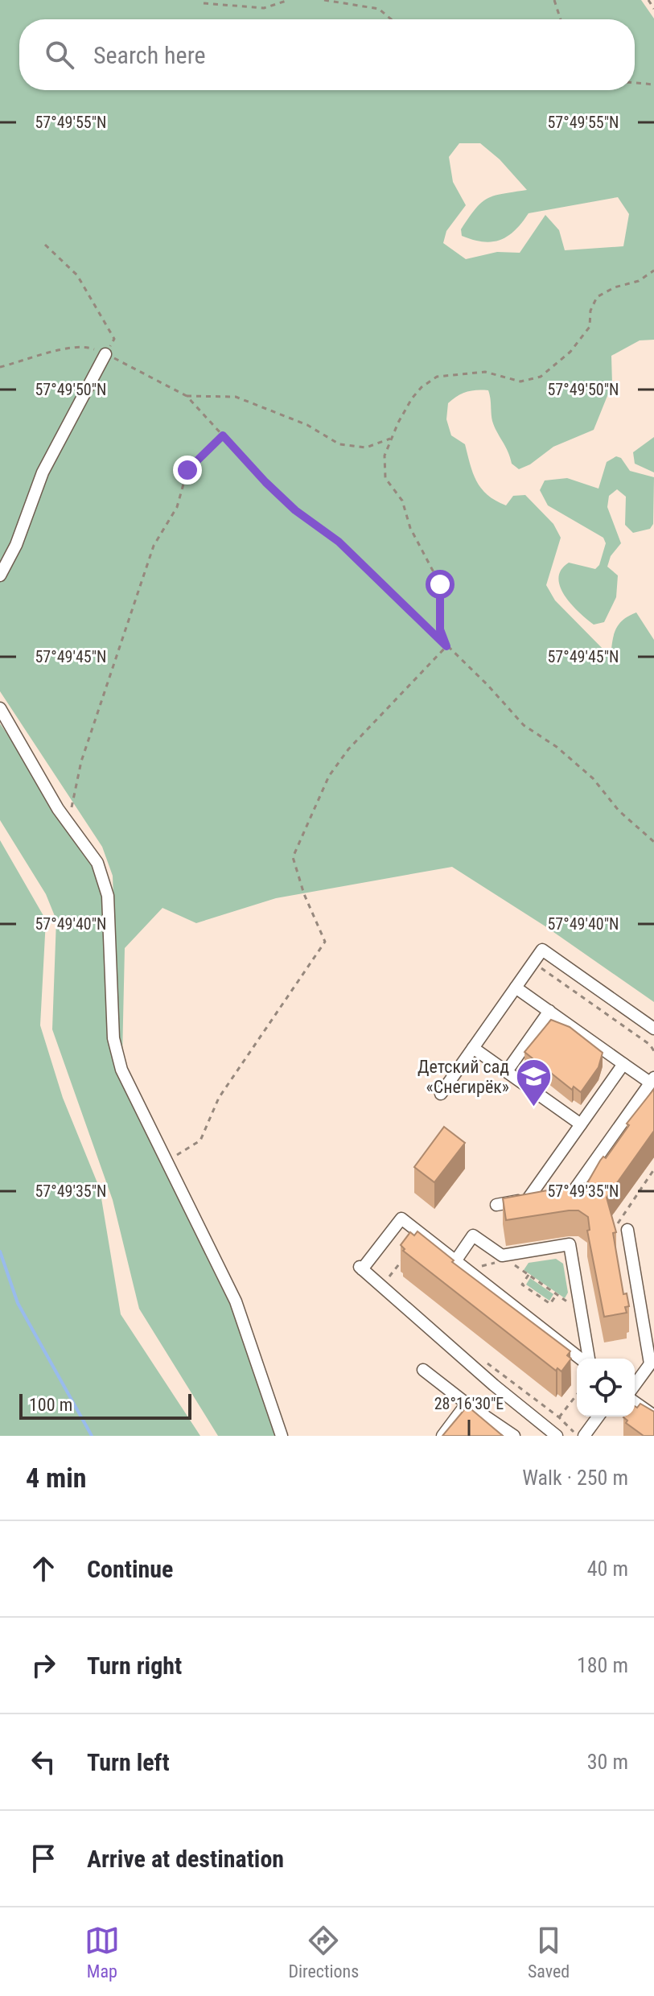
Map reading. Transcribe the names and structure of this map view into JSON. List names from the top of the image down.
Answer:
{
  "places": {
    "school or university": ["Детский сад «Снегирёк»"]
  },
  "scale_bar": "100 m",
  "page": {
    "search": "Search here",
    "scale": "100 m",
    "heading": ["4 min", "Walk · 250 m"],
    "list": [
      ["Continue", "40 m"],
      ["Turn right", "180 m"],
      ["Turn left", "30 m"],
      "Arrive at destination"
    ],
    "nav": ["Map", "Directions", "Saved"]
  },
  "coordinates": [
    "57°49'55\"N",
    "57°49'50\"N",
    "57°49'45\"N",
    "57°49'40\"N",
    "57°49'35\"N",
    "28°16'30\"E"
  ]
}
